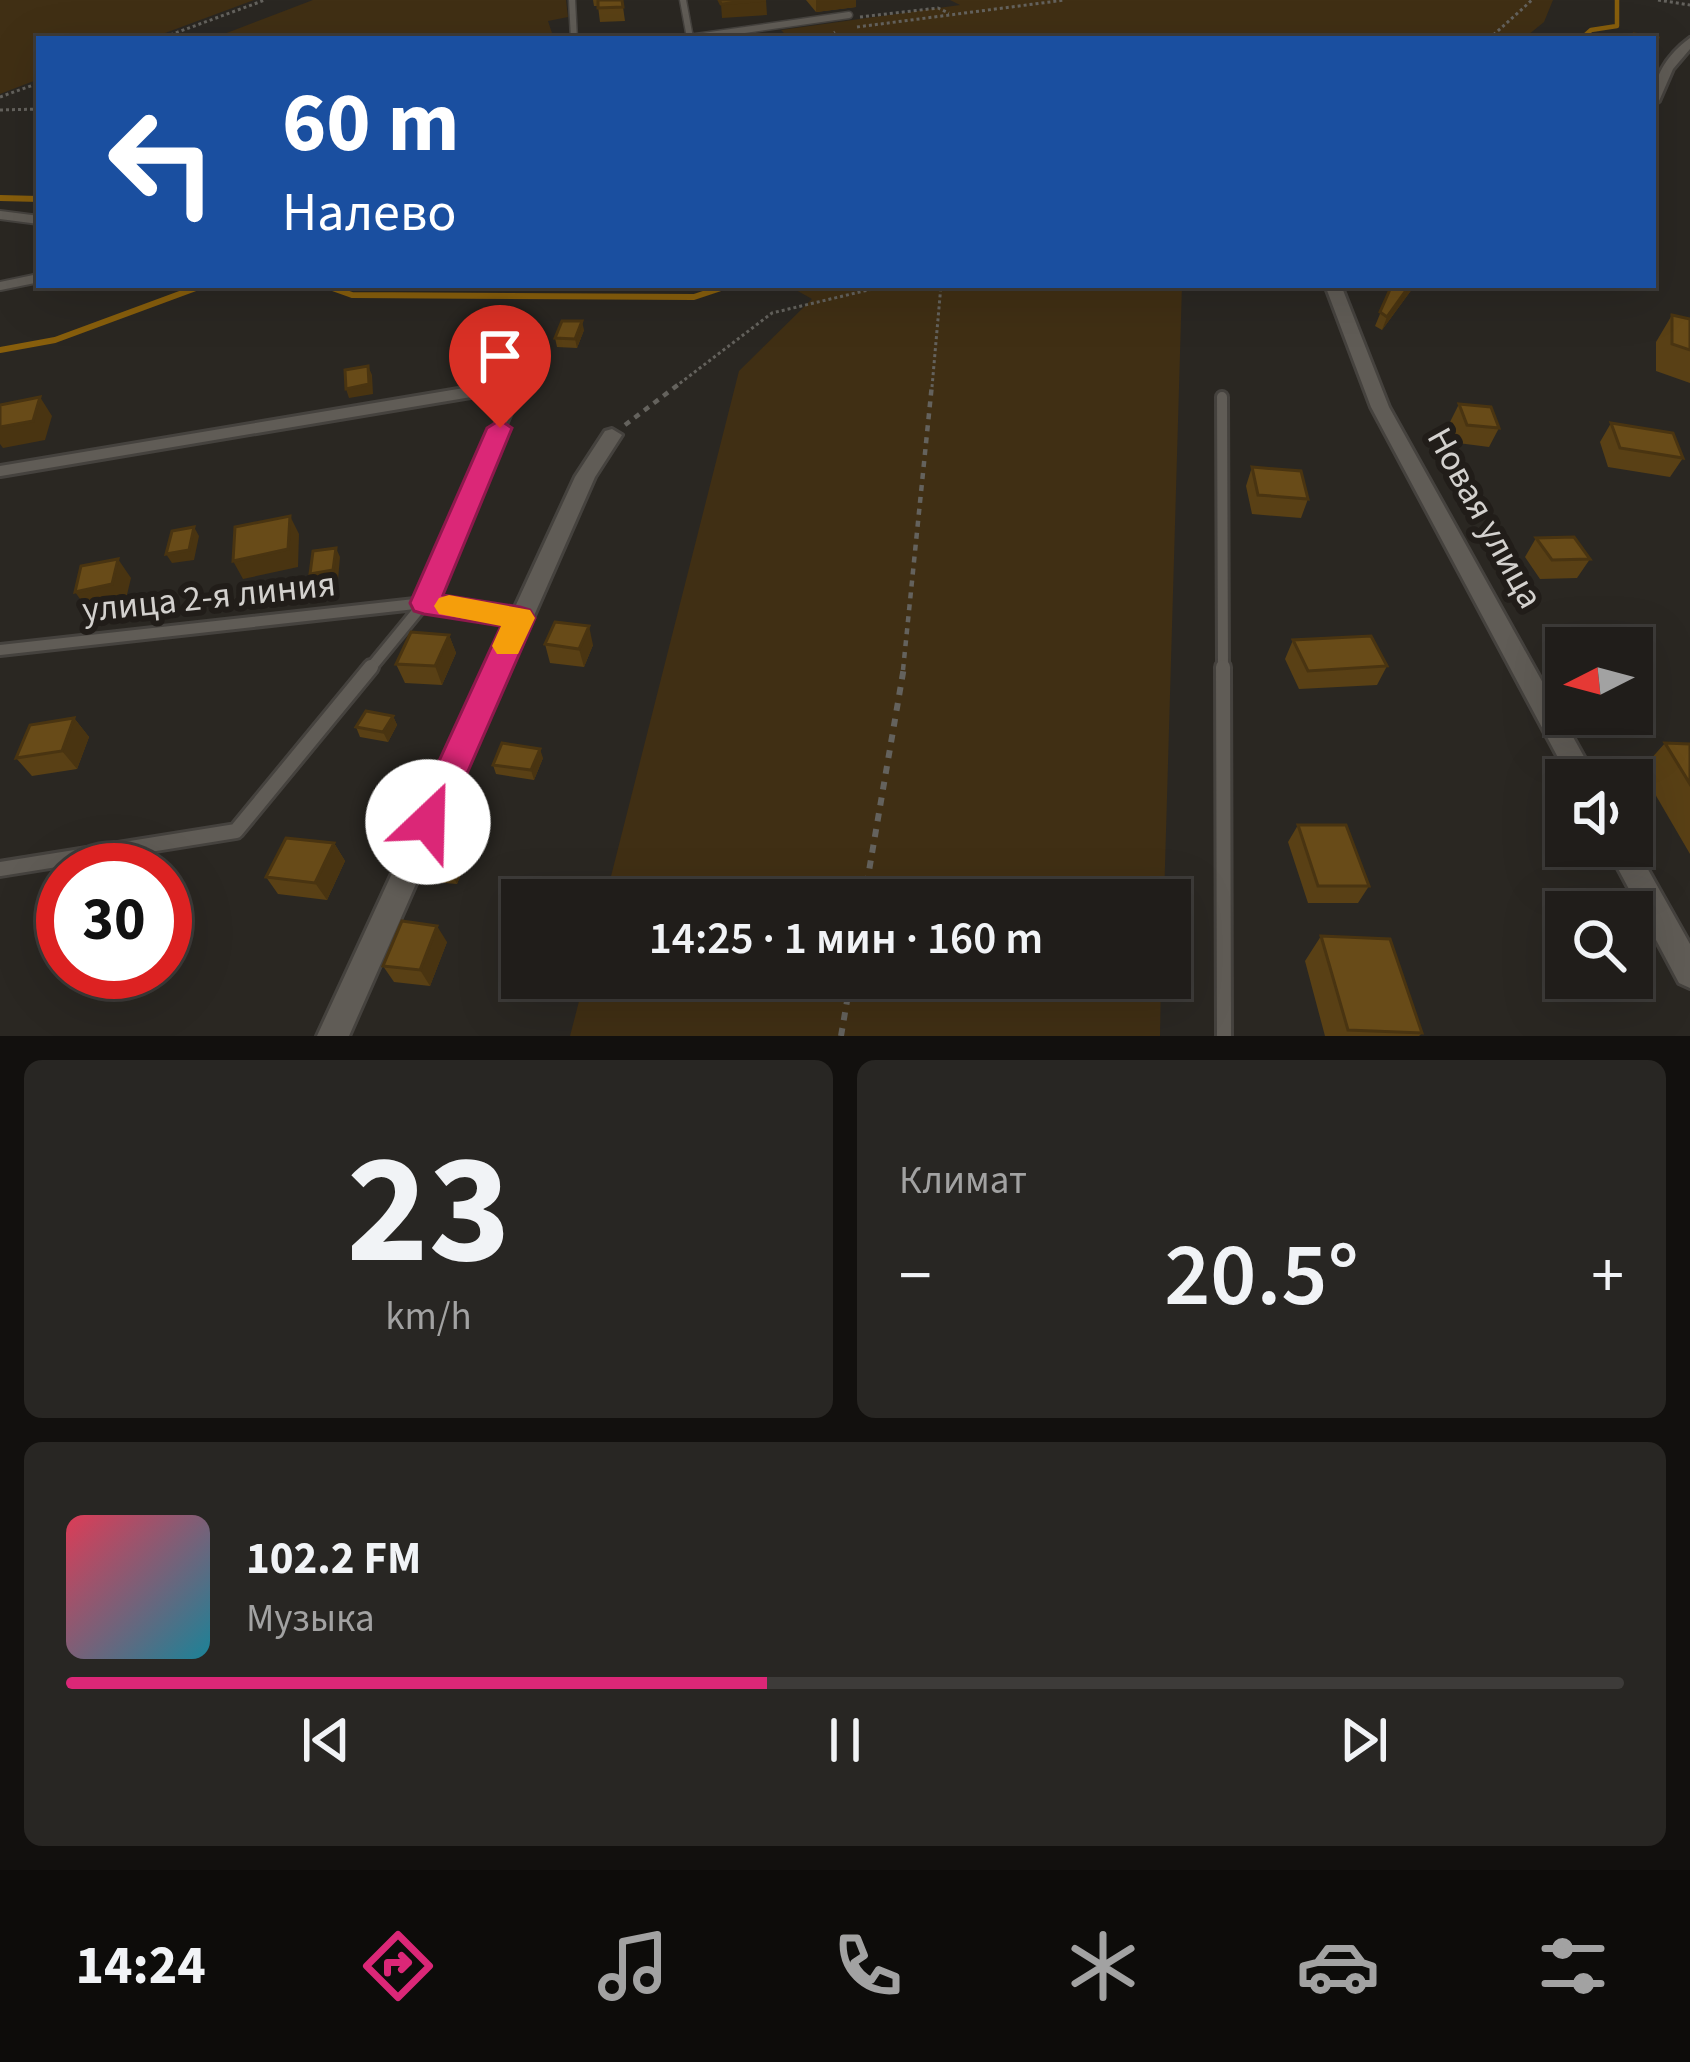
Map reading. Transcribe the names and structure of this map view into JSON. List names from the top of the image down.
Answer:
{
  "streets": {
    "street": ["Новая улица"],
    "lane": ["улица 2-я линия"]
  },
  "north": "left",
  "page": {
    "turn": ["60 m", "Налево"],
    "limit": "30",
    "trip": "14:25 · 1 мин · 160 m",
    "tile": [
      ["23", "km/h"],
      "Климат"
    ],
    "heat": ["−", "20.5°", "+"],
    "song": ["102.2 FM", "Музыка"],
    "tabs": "14:24"
  }
}
